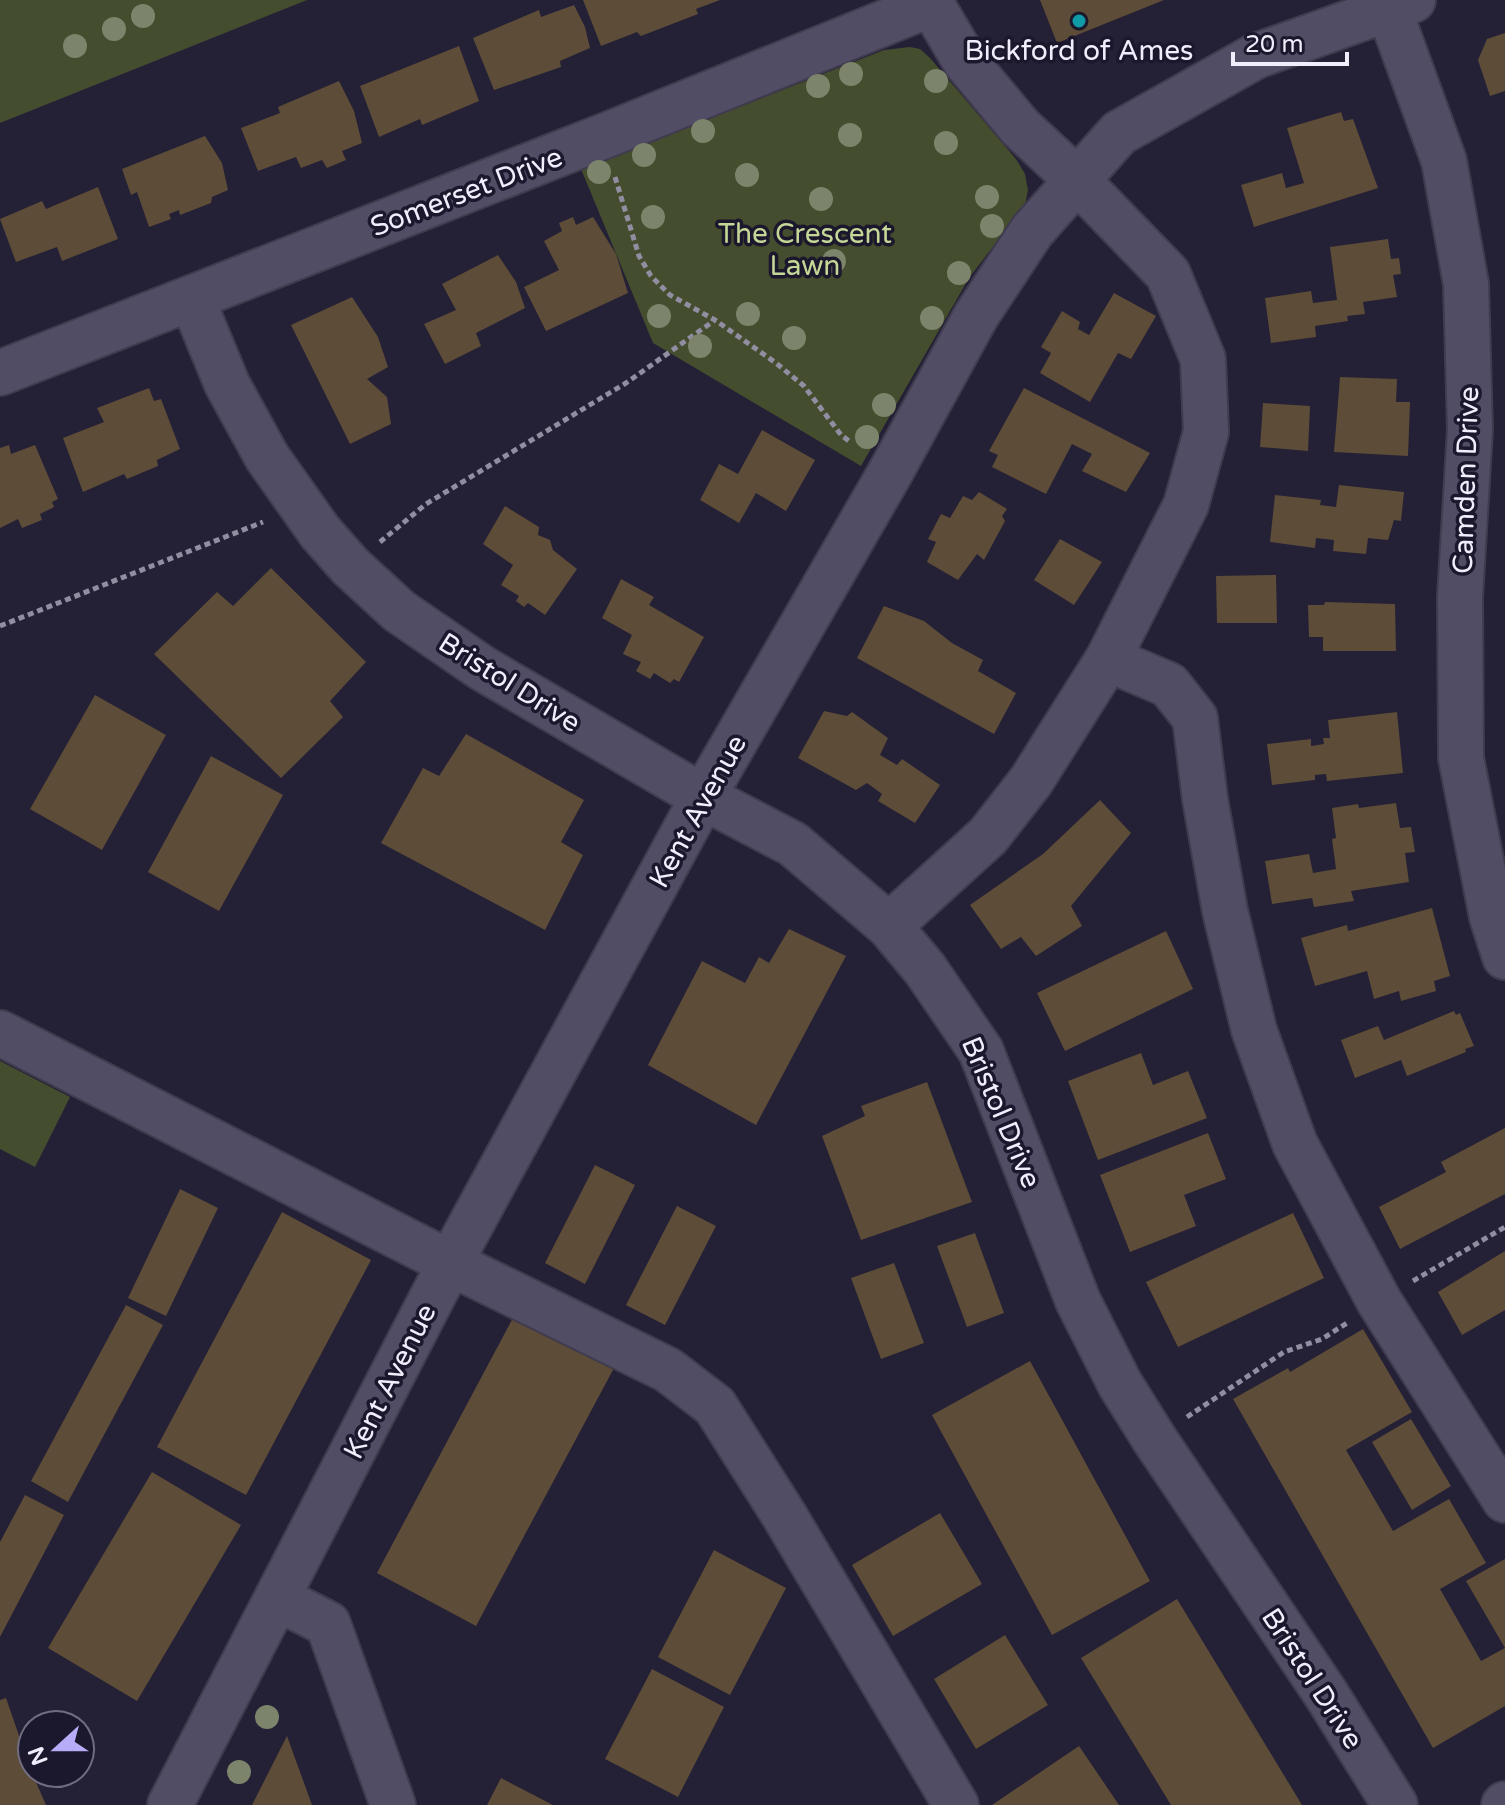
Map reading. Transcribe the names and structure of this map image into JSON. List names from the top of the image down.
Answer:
{
  "streets": {
    "street": [
      "Somerset Drive",
      "Camden Drive",
      "Bristol Drive",
      "Kent Avenue"
    ]
  },
  "crossings": [
    ["Somerset Drive", "Bristol Drive"],
    ["Camden Drive", "Kent Avenue"],
    ["Bristol Drive", "Kent Avenue"]
  ],
  "parks": ["The Crescent Lawn"],
  "places": ["Bickford of Ames"],
  "scale_bar": "20 m",
  "north": "left"
}
